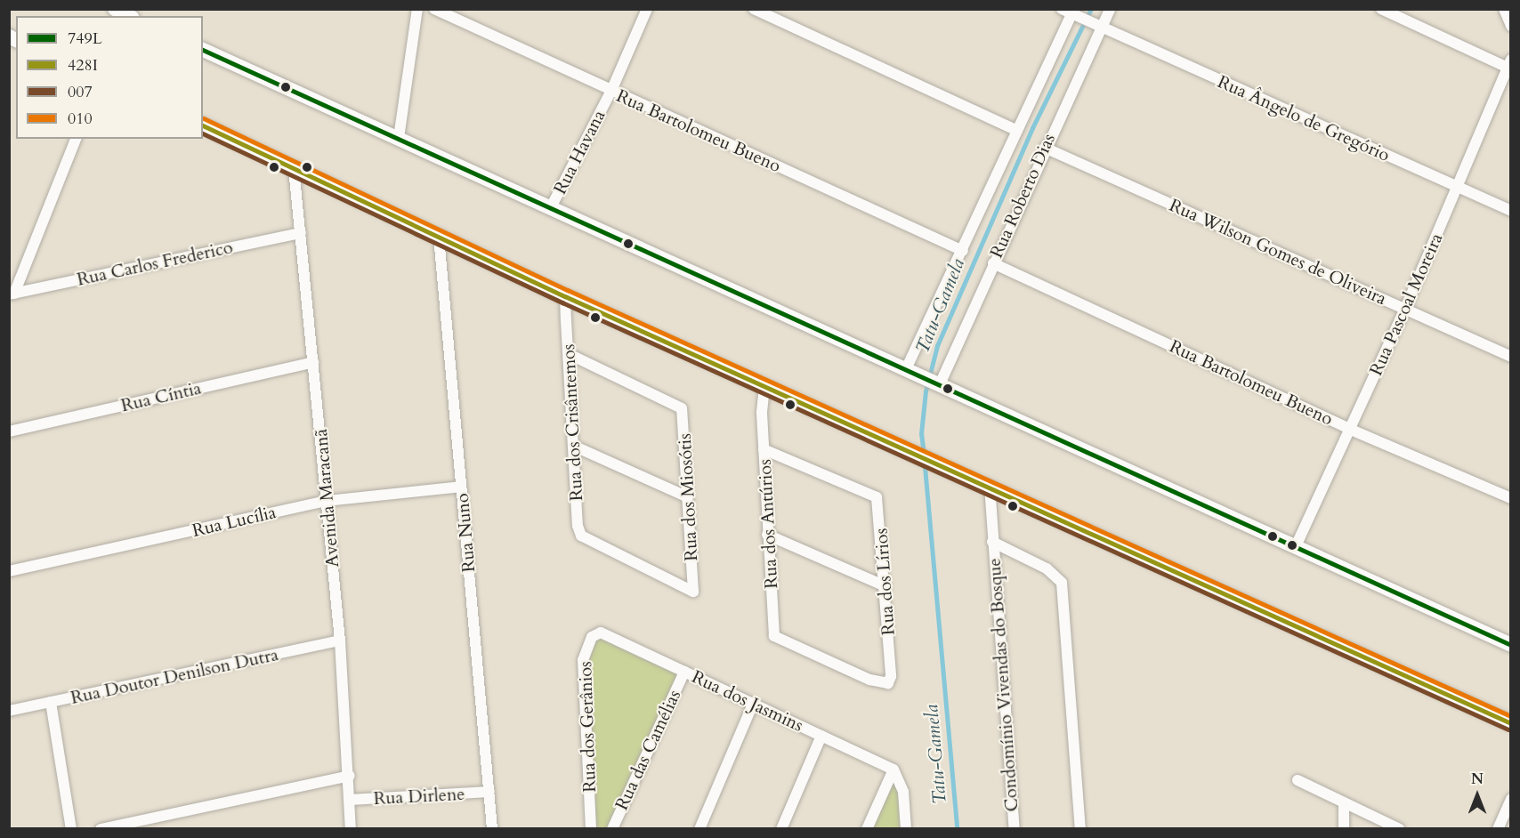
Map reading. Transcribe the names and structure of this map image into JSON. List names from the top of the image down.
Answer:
{
  "streets": {
    "street": [
      "Rua Ângelo de Gregório",
      "Rua Bartolomeu Bueno",
      "Rua Havana",
      "Rua Roberto Dias",
      "Rua Wilson Gomes de Oliveira",
      "Rua Carlos Frederico",
      "Rua Pascoal Moreira",
      "Rua Cíntia",
      "Rua dos Crisântemos",
      "Rua dos Miosótis",
      "Avenida Maracanã",
      "Rua Lucília",
      "Rua dos Antúrios",
      "Rua Nuno",
      "Rua dos Lírios",
      "Rua Doutor Denilson Dutra",
      "Condomínio Vivendas do Bosque",
      "Rua dos Jasmins",
      "Rua dos Gerânios",
      "Rua das Camélias",
      "Rua Dirlene"
    ]
  },
  "crossings": [
    ["Rua Ângelo de Gregório", "Rua Roberto Dias"],
    ["Rua Ângelo de Gregório", "Rua Pascoal Moreira"],
    ["Rua Bartolomeu Bueno", "Rua Havana"],
    ["Rua Bartolomeu Bueno", "Rua Roberto Dias"],
    ["Rua Bartolomeu Bueno", "Rua Pascoal Moreira"],
    ["Rua Roberto Dias", "Rua Wilson Gomes de Oliveira"],
    ["Rua Wilson Gomes de Oliveira", "Rua Pascoal Moreira"],
    ["Rua Carlos Frederico", "Avenida Maracanã"],
    ["Rua Cíntia", "Avenida Maracanã"],
    ["Rua dos Crisântemos", "Rua dos Miosótis"],
    ["Avenida Maracanã", "Rua Lucília"],
    ["Avenida Maracanã", "Rua Doutor Denilson Dutra"],
    ["Avenida Maracanã", "Rua Dirlene"],
    ["Rua Lucília", "Rua Nuno"],
    ["Rua dos Antúrios", "Rua dos Lírios"],
    ["Rua Nuno", "Rua Dirlene"],
    ["Rua dos Jasmins", "Rua dos Gerânios"],
    ["Rua dos Jasmins", "Rua das Camélias"]
  ],
  "water": ["Tatu-Gamela"],
  "lines": [
    "transit line 749L",
    "transit line 010",
    "transit line 428I",
    "transit line 007"
  ],
  "legend": [
    "749L",
    "428I",
    "007",
    "010"
  ],
  "north": "top"
}
